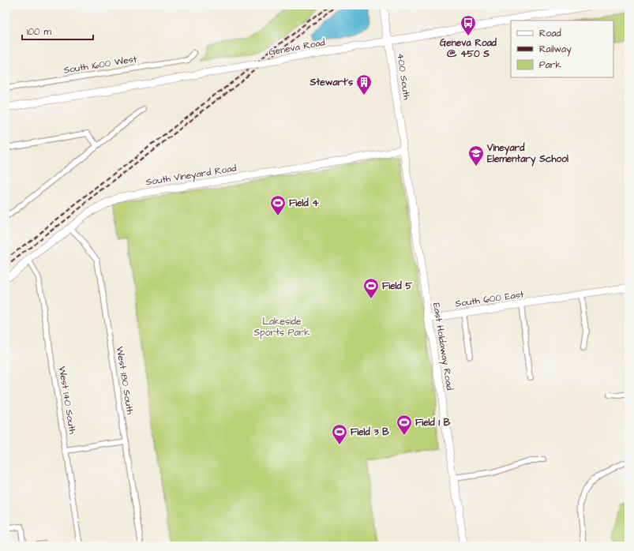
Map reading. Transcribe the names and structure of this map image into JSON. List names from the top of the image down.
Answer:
{
  "streets": {
    "street": [
      "Geneva Road",
      "South 1600 West",
      "400 South",
      "South Vineyard Road",
      "South 600 East",
      "East Holdaway Road",
      "West 180 South",
      "West 140 South"
    ]
  },
  "crossings": [
    ["Geneva Road", "400 South"],
    ["400 South", "South Vineyard Road"],
    ["400 South", "East Holdaway Road"],
    ["South Vineyard Road", "East Holdaway Road"],
    ["South Vineyard Road", "West 180 South"],
    ["South Vineyard Road", "West 140 South"],
    ["South 600 East", "East Holdaway Road"]
  ],
  "parks": ["Lakeside Sports Park"],
  "places": {
    "bus stop": ["Geneva Road @ 450 S"],
    "building": ["Stewart's"],
    "school or university": ["Vineyard Elementary School"],
    "sports": [
      "Field 4",
      "Field 5",
      "Field 1 B",
      "Field 3 B"
    ]
  },
  "legend": ["Road", "Railway", "Park"],
  "scale_bar": "100 m"
}
